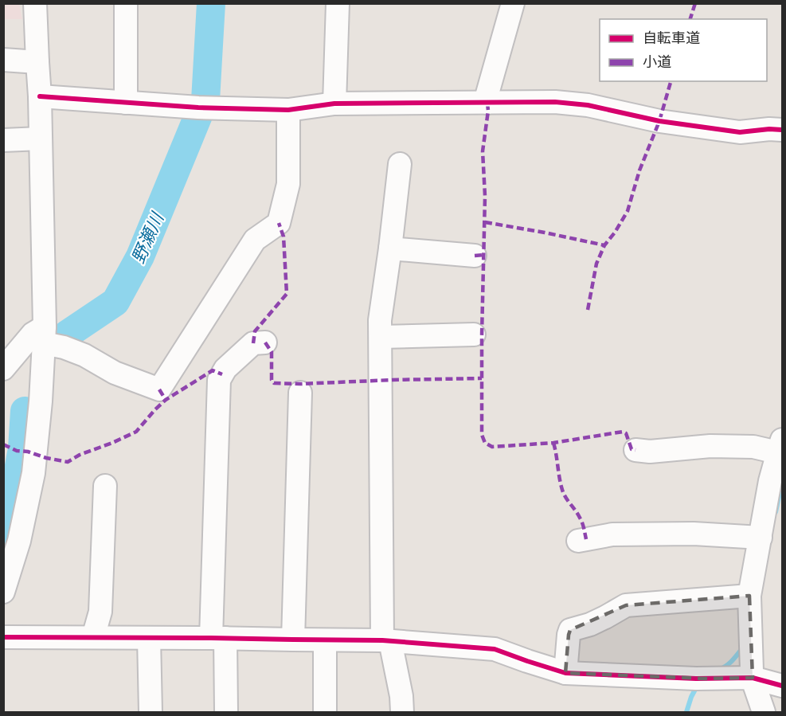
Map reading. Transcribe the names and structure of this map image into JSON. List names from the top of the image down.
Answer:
{
  "water": ["野瀬川"],
  "legend": ["自転車道", "小道"]
}
